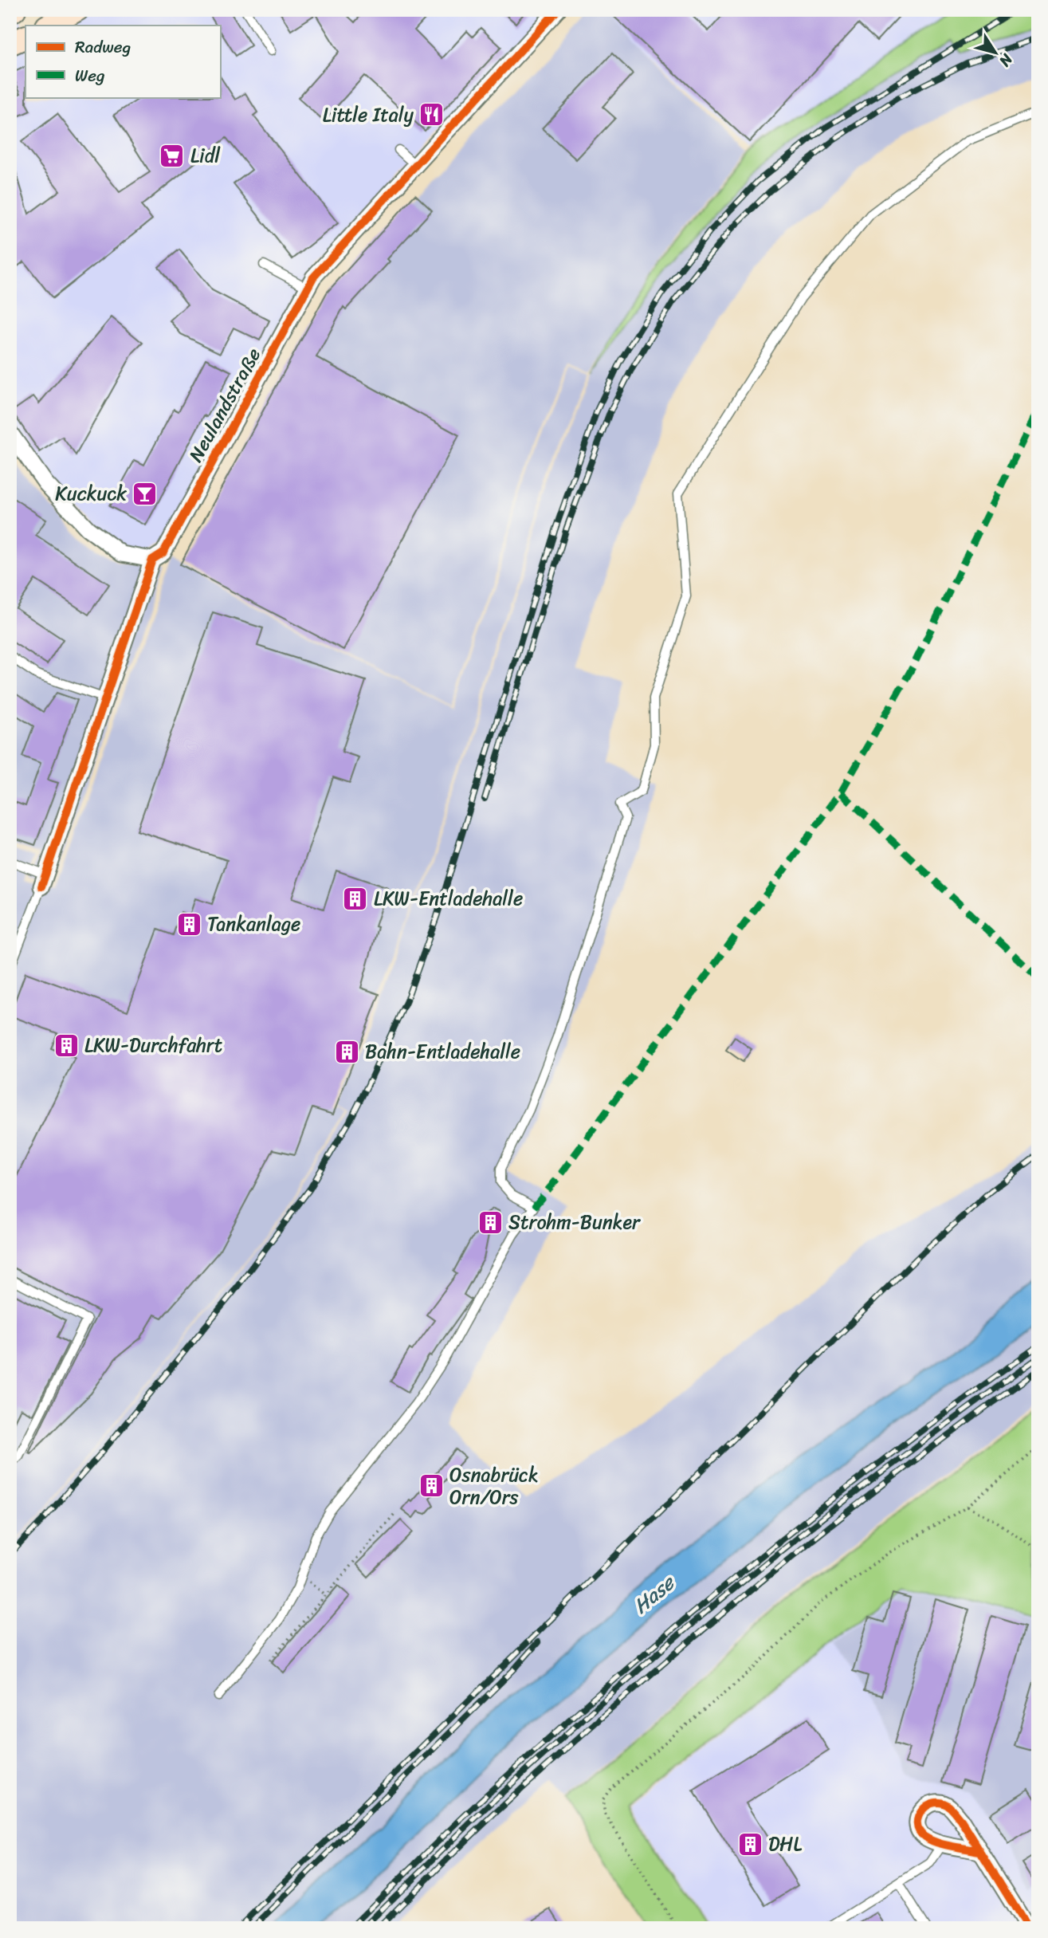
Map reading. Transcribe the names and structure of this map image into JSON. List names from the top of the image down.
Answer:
{
  "streets": {
    "street": ["Neulandstraße"]
  },
  "water": ["Hase"],
  "places": {
    "restaurant": ["Little Italy"],
    "supermarket": ["Lidl"],
    "bar": ["Kuckuck"],
    "building": [
      "LKW-Entladehalle",
      "Tankanlage",
      "LKW-Durchfahrt",
      "Bahn-Entladehalle",
      "Strohm-Bunker",
      "Osnabrück Orn/Ors",
      "DHL"
    ]
  },
  "legend": ["Radweg", "Weg"],
  "north": "bottom right"
}
